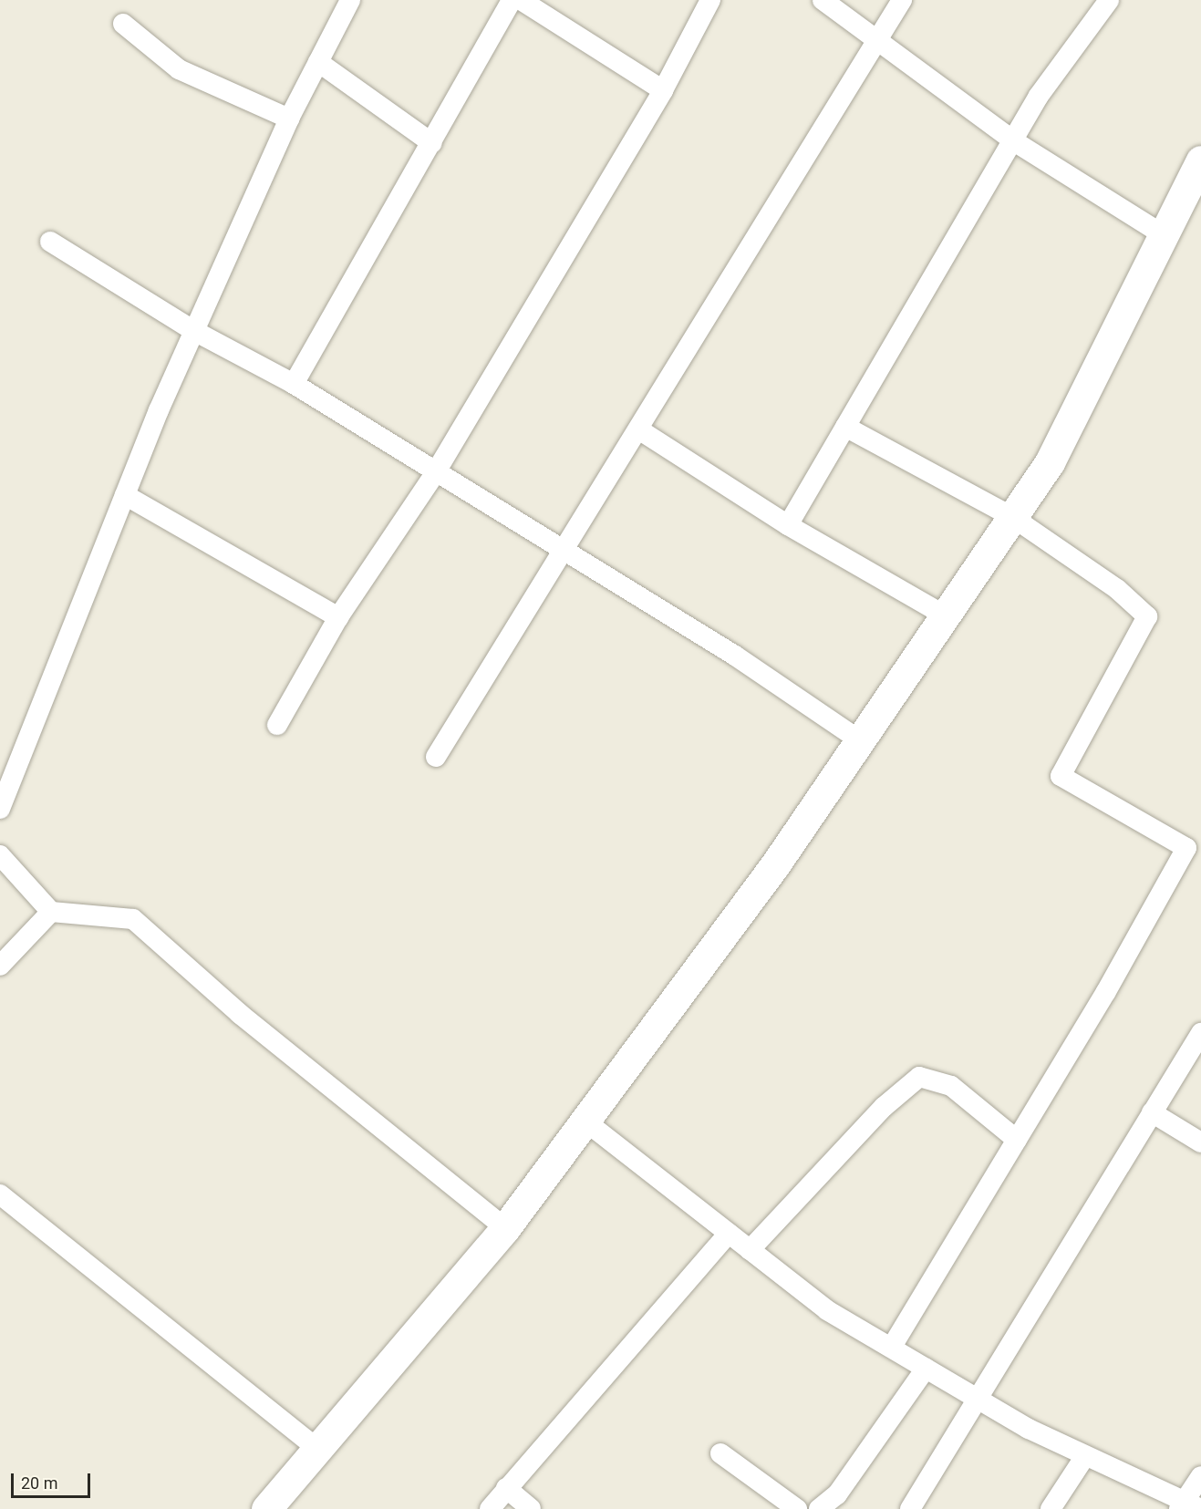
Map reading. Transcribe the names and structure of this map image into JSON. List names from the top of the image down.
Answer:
{
  "scale_bar": "20 m"
}
